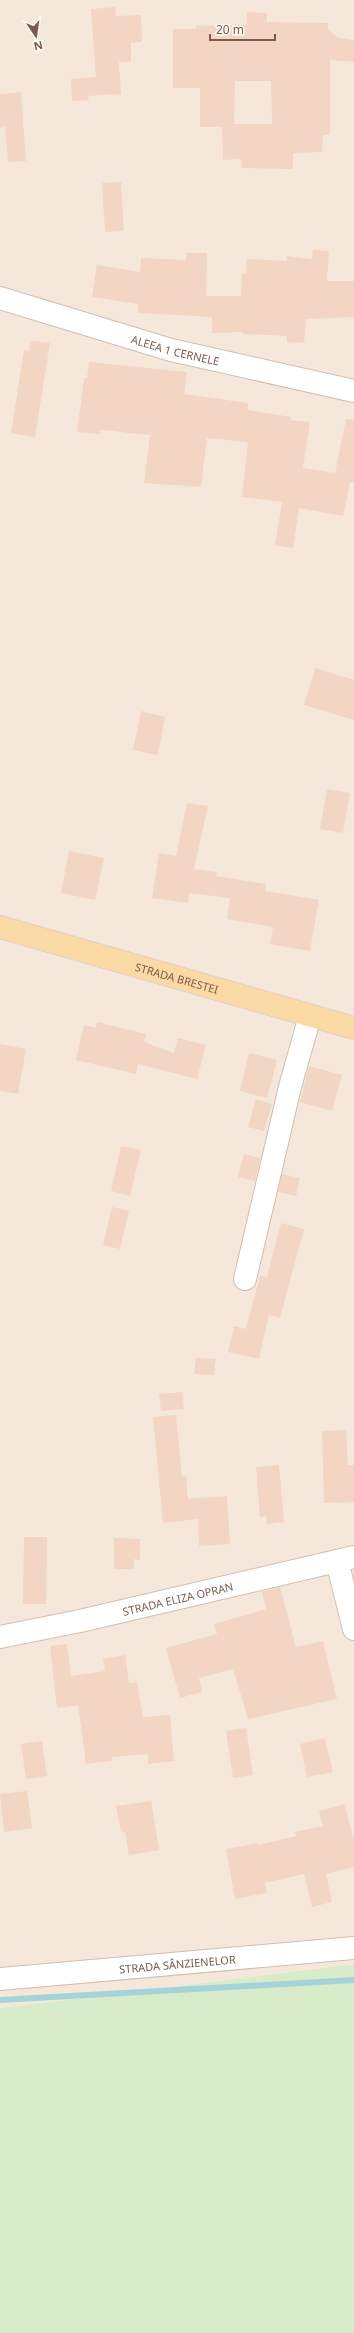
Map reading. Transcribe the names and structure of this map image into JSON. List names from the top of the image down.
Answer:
{
  "streets": {
    "main road": ["STRADA BRESTEI"],
    "street": ["ALEEA 1 CERNELE", "STRADA ELIZA OPRAN", "STRADA SÂNZIENELOR"]
  },
  "scale_bar": "20 m",
  "north": "bottom"
}
